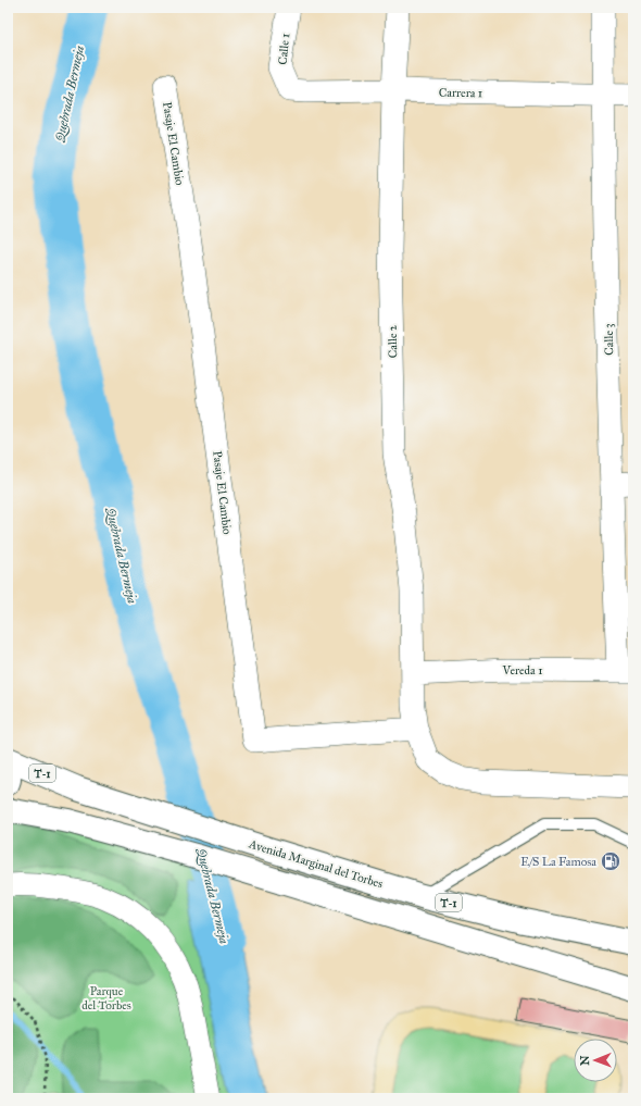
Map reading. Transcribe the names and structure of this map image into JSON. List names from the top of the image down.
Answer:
{
  "streets": {
    "highway": ["T-1", "Avenida Marginal del Torbes"],
    "street": [
      "Calle 1",
      "Carrera 1",
      "Pasaje El Cambio",
      "Calle 3",
      "Calle 2",
      "Vereda 1"
    ]
  },
  "crossings": [
    ["Calle 1", "Carrera 1"],
    ["Carrera 1", "Calle 3"],
    ["Carrera 1", "Calle 2"],
    ["Pasaje El Cambio", "Calle 2"],
    ["Calle 3", "Vereda 1"],
    ["Calle 2", "Vereda 1"]
  ],
  "water": ["Quebrada Bermeja"],
  "parks": ["Parque del Torbes"],
  "places": {
    "fuel station": ["E/S La Famosa"]
  },
  "north": "left"
}
